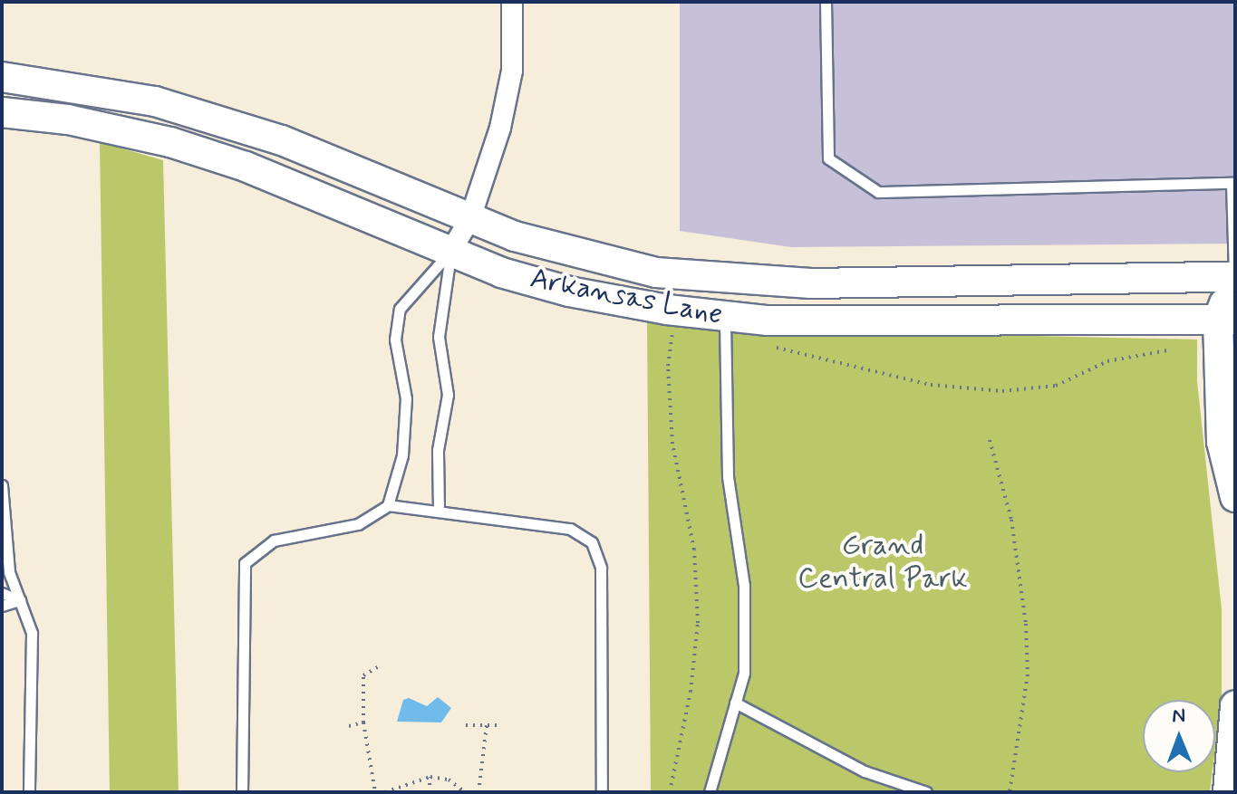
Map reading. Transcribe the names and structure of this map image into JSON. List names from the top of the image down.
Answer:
{
  "streets": {
    "main road": ["Arkansas Lane"]
  },
  "parks": ["Grand Central Park"],
  "north": "top"
}
